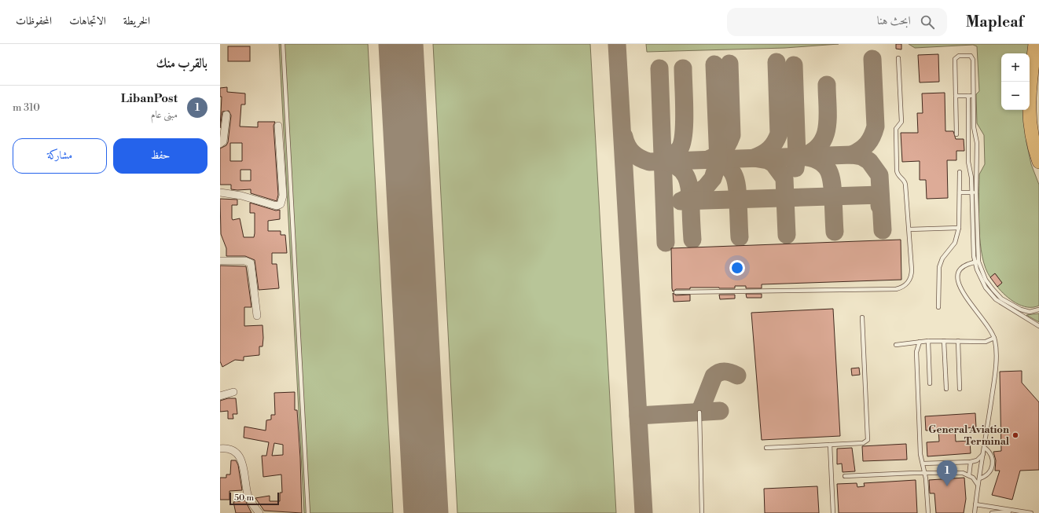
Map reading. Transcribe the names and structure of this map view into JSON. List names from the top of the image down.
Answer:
{
  "places": ["General Aviation Terminal"],
  "scale_bar": "50 m",
  "page": {
    "header": "Mapleaf",
    "search": "ابحث هنا",
    "nav": ["الخريطة", "الاتجاهات", "المحفوظات"],
    "heading": "بالقرب منك",
    "map_buttons": ["+", "−"],
    "list": [
      {
        "mark": "1",
        "name": "LibanPost",
        "note": "مبنى عام",
        "value": "310 m"
      }
    ],
    "buttons": ["حفظ", "مشاركة"],
    "pins": "1",
    "scale": "50 m"
  }
}
